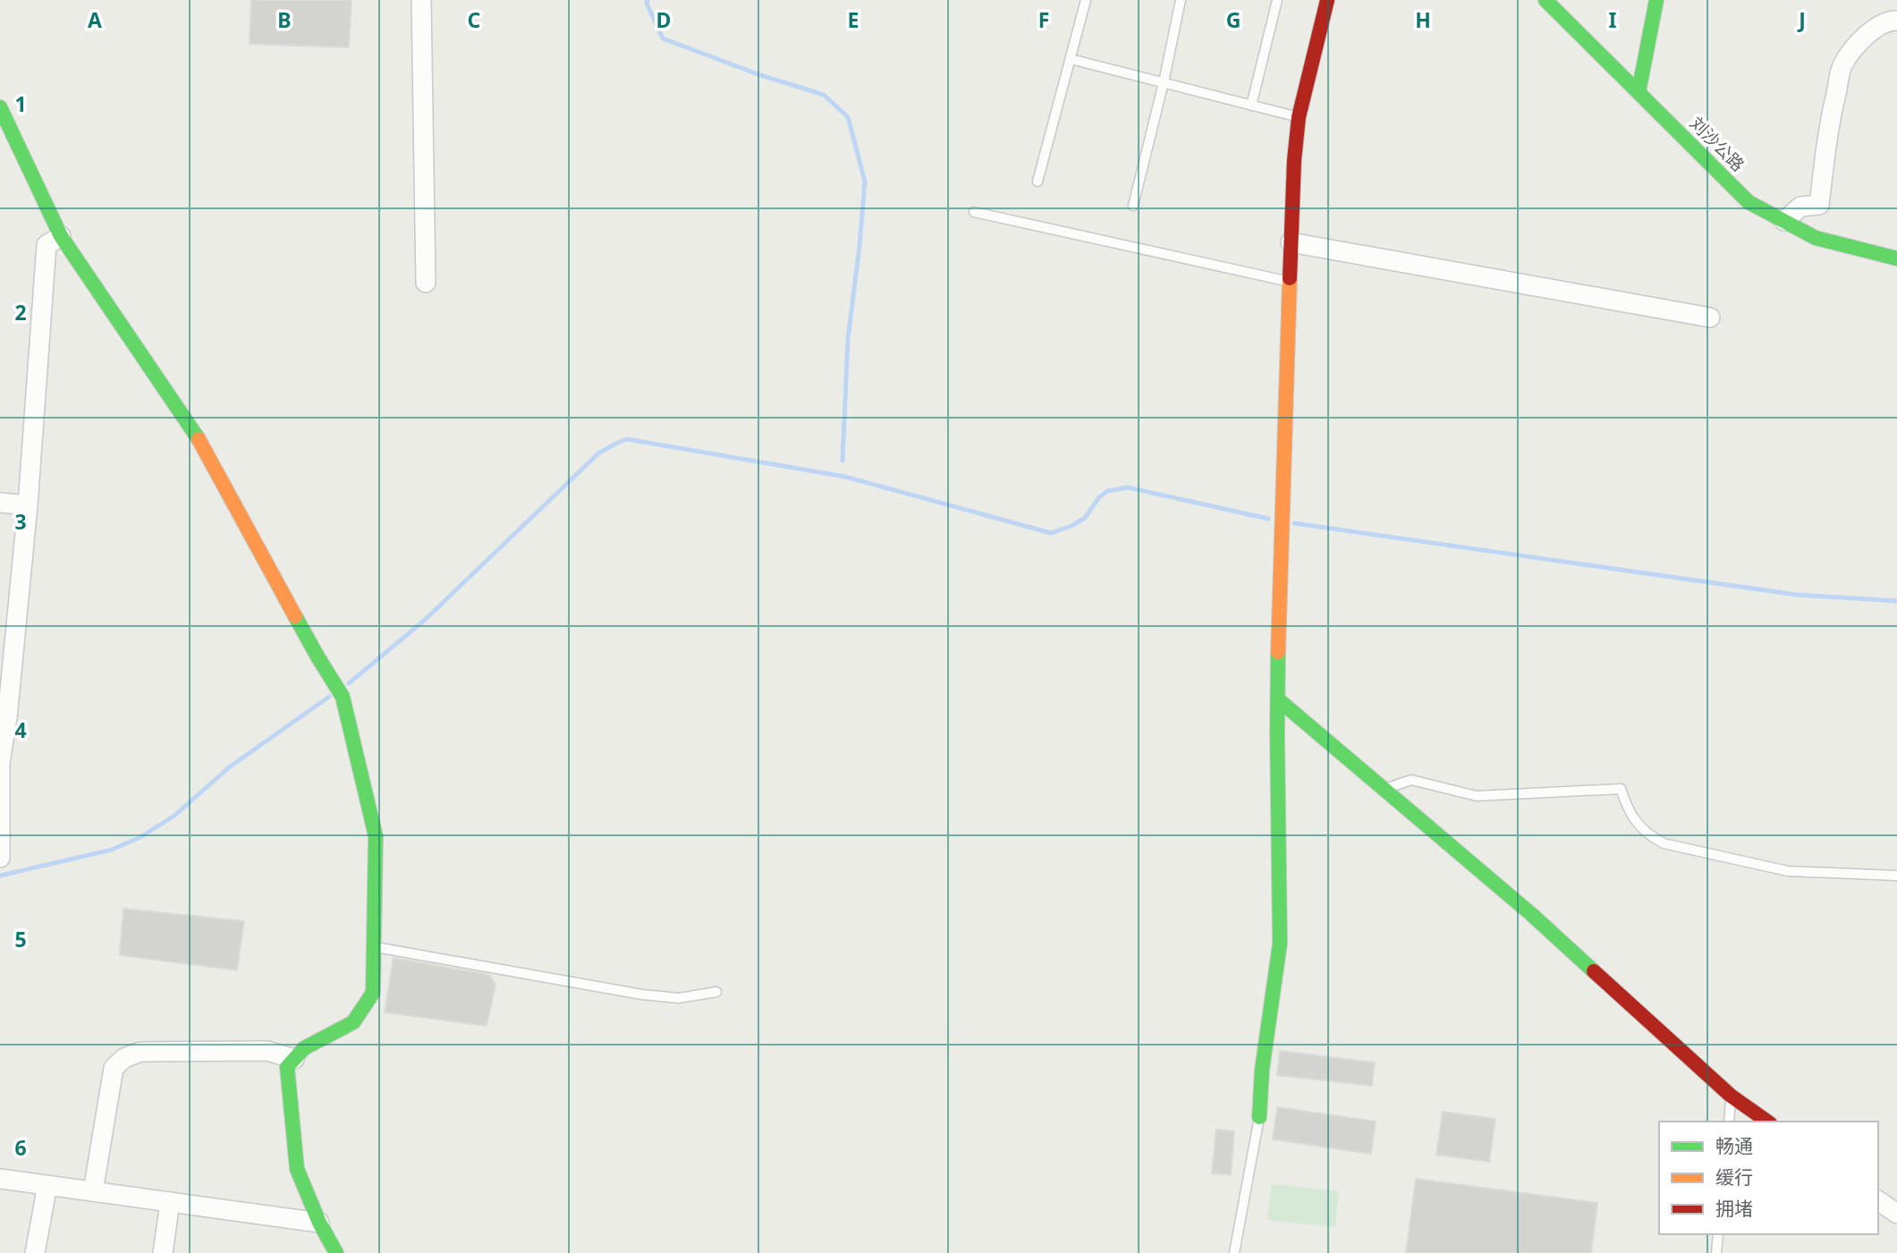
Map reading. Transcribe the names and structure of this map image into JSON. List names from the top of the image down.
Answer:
{
  "streets": {
    "street": ["刘沙公路"]
  },
  "legend": ["畅通", "缓行", "拥堵"],
  "grid": {
    "columns": [
      "A",
      "B",
      "C",
      "D",
      "E",
      "F",
      "G",
      "H",
      "I",
      "J"
    ],
    "rows": [
      "1",
      "2",
      "3",
      "4",
      "5",
      "6"
    ]
  }
}
